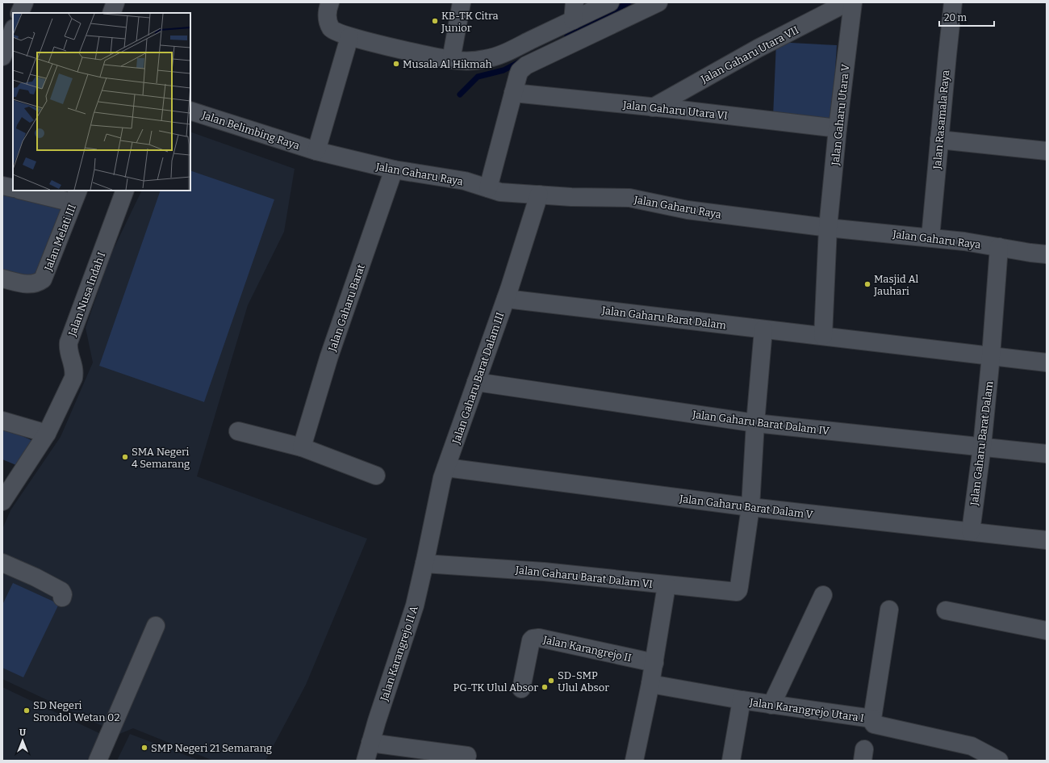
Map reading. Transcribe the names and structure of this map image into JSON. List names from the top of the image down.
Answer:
{
  "streets": {
    "street": [
      "Jalan Gaharu Utara VII",
      "Jalan Gaharu Utara VI",
      "Jalan Gaharu Utara V",
      "Jalan Rasamala Raya",
      "Jalan Belimbing Raya",
      "Jalan Gaharu Raya",
      "Jalan Melati III",
      "Jalan Nusa Indah I",
      "Jalan Gaharu Barat",
      "Jalan Gaharu Barat Dalam",
      "Jalan Gaharu Barat Dalam III",
      "Jalan Gaharu Barat Dalam IV",
      "Jalan Gaharu Barat Dalam V",
      "Jalan Gaharu Barat Dalam VI",
      "Jalan Karangrejo II",
      "Jalan Karangrejo II A",
      "Jalan Karangrejo Utara I"
    ]
  },
  "crossings": [
    ["Jalan Gaharu Utara VII", "Jalan Gaharu Utara VI"],
    ["Jalan Gaharu Utara VI", "Jalan Gaharu Utara V"],
    ["Jalan Gaharu Utara V", "Jalan Gaharu Raya"],
    ["Jalan Rasamala Raya", "Jalan Gaharu Raya"],
    ["Jalan Belimbing Raya", "Jalan Gaharu Raya"],
    ["Jalan Gaharu Raya", "Jalan Gaharu Barat"],
    ["Jalan Gaharu Raya", "Jalan Gaharu Barat Dalam"],
    ["Jalan Gaharu Raya", "Jalan Gaharu Barat Dalam III"],
    ["Jalan Gaharu Barat Dalam", "Jalan Gaharu Barat Dalam III"],
    ["Jalan Gaharu Barat Dalam", "Jalan Gaharu Barat Dalam IV"],
    ["Jalan Gaharu Barat Dalam", "Jalan Gaharu Barat Dalam V"],
    ["Jalan Gaharu Barat Dalam III", "Jalan Gaharu Barat Dalam IV"],
    ["Jalan Gaharu Barat Dalam III", "Jalan Gaharu Barat Dalam V"],
    ["Jalan Gaharu Barat Dalam III", "Jalan Gaharu Barat Dalam VI"],
    ["Jalan Gaharu Barat Dalam III", "Jalan Karangrejo II A"],
    ["Jalan Gaharu Barat Dalam V", "Jalan Gaharu Barat Dalam VI"],
    ["Jalan Gaharu Barat Dalam VI", "Jalan Karangrejo II A"]
  ],
  "places": [
    "KB-TK Citra Junior",
    "Musala Al Hikmah",
    "Masjid Al Jauhari",
    "SMA Negeri 4 Semarang",
    "SD-SMP Ulul Absor",
    "PG-TK Ulul Absor",
    "SD Negeri Srondol Wetan 02",
    "SMP Negeri 21 Semarang"
  ],
  "scale_bar": "20 m",
  "north": "top"
}
